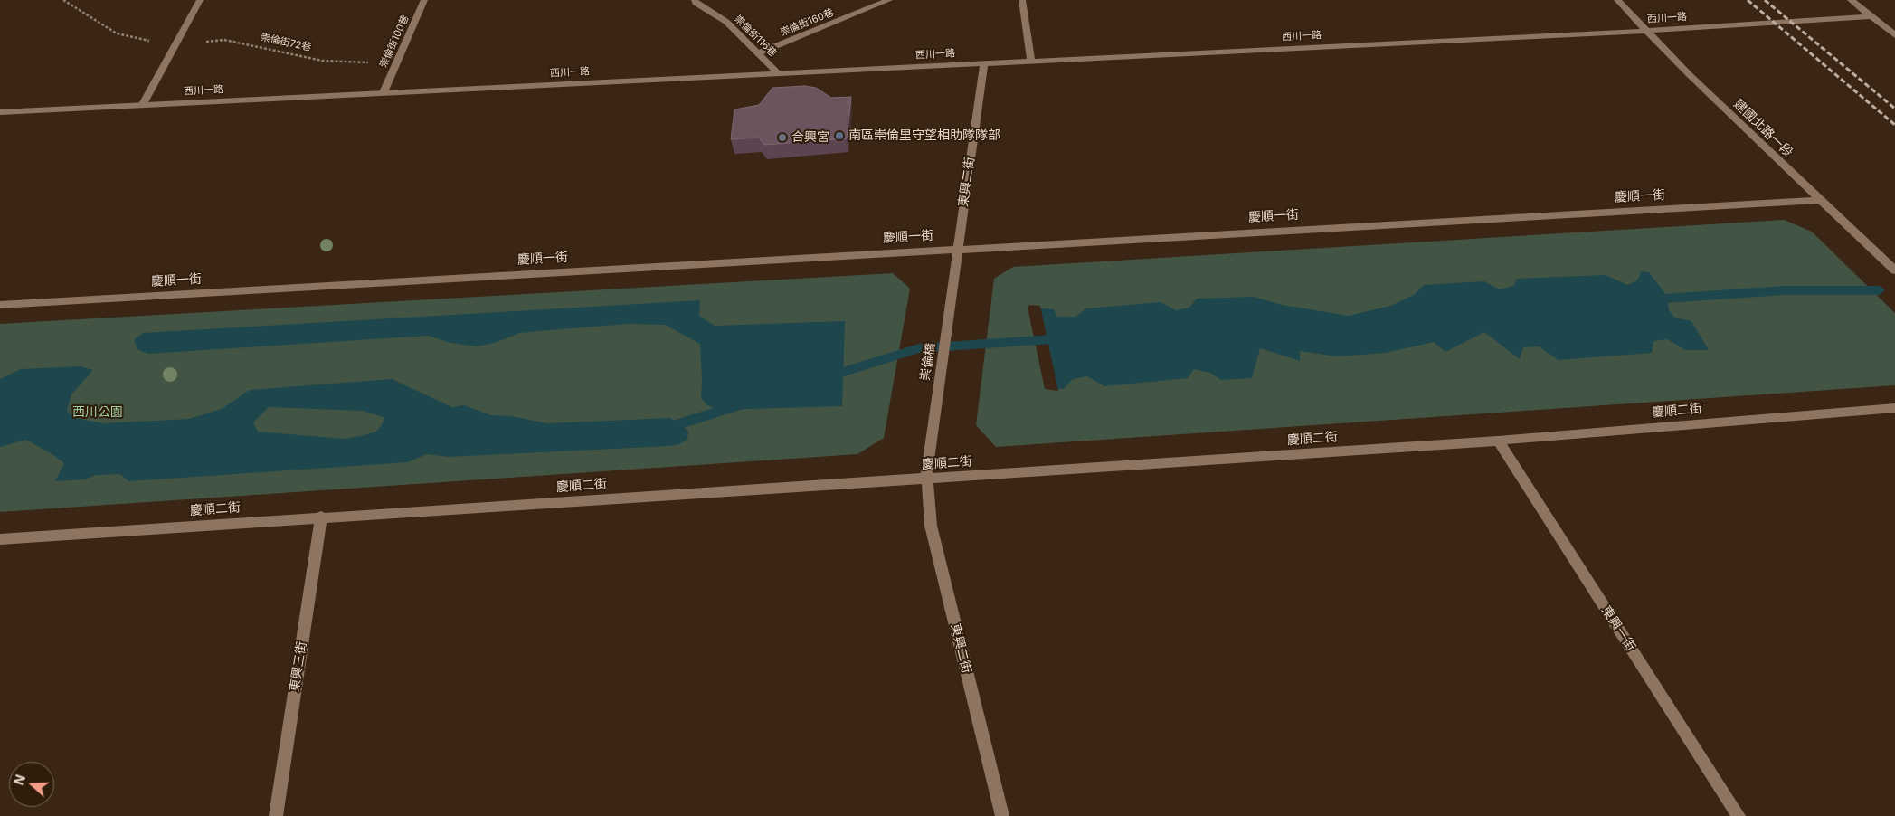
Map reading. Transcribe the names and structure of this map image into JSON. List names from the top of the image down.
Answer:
{
  "streets": {
    "street": [
      "西川一路",
      "崇倫街160巷",
      "崇倫街116巷",
      "崇倫街100巷",
      "建國北路一段",
      "東興二街",
      "慶順一街",
      "崇倫橋",
      "慶順二街",
      "東興一街",
      "東興三街"
    ],
    "path": ["崇倫街72巷"]
  },
  "crossings": [
    ["西川一路", "崇倫街116巷"],
    ["西川一路", "崇倫街100巷"],
    ["西川一路", "建國北路一段"],
    ["西川一路", "東興二街"],
    ["崇倫街160巷", "崇倫街116巷"],
    ["崇倫街100巷", "崇倫街72巷"],
    ["建國北路一段", "慶順一街"],
    ["東興二街", "慶順一街"],
    ["東興二街", "崇倫橋"],
    ["東興二街", "慶順二街"],
    ["慶順一街", "崇倫橋"],
    ["崇倫橋", "慶順二街"],
    ["慶順二街", "東興一街"],
    ["慶順二街", "東興三街"]
  ],
  "parks": ["西川公園"],
  "places": ["南區崇倫里守望相助隊隊部", "合興宮"],
  "north": "left"
}
